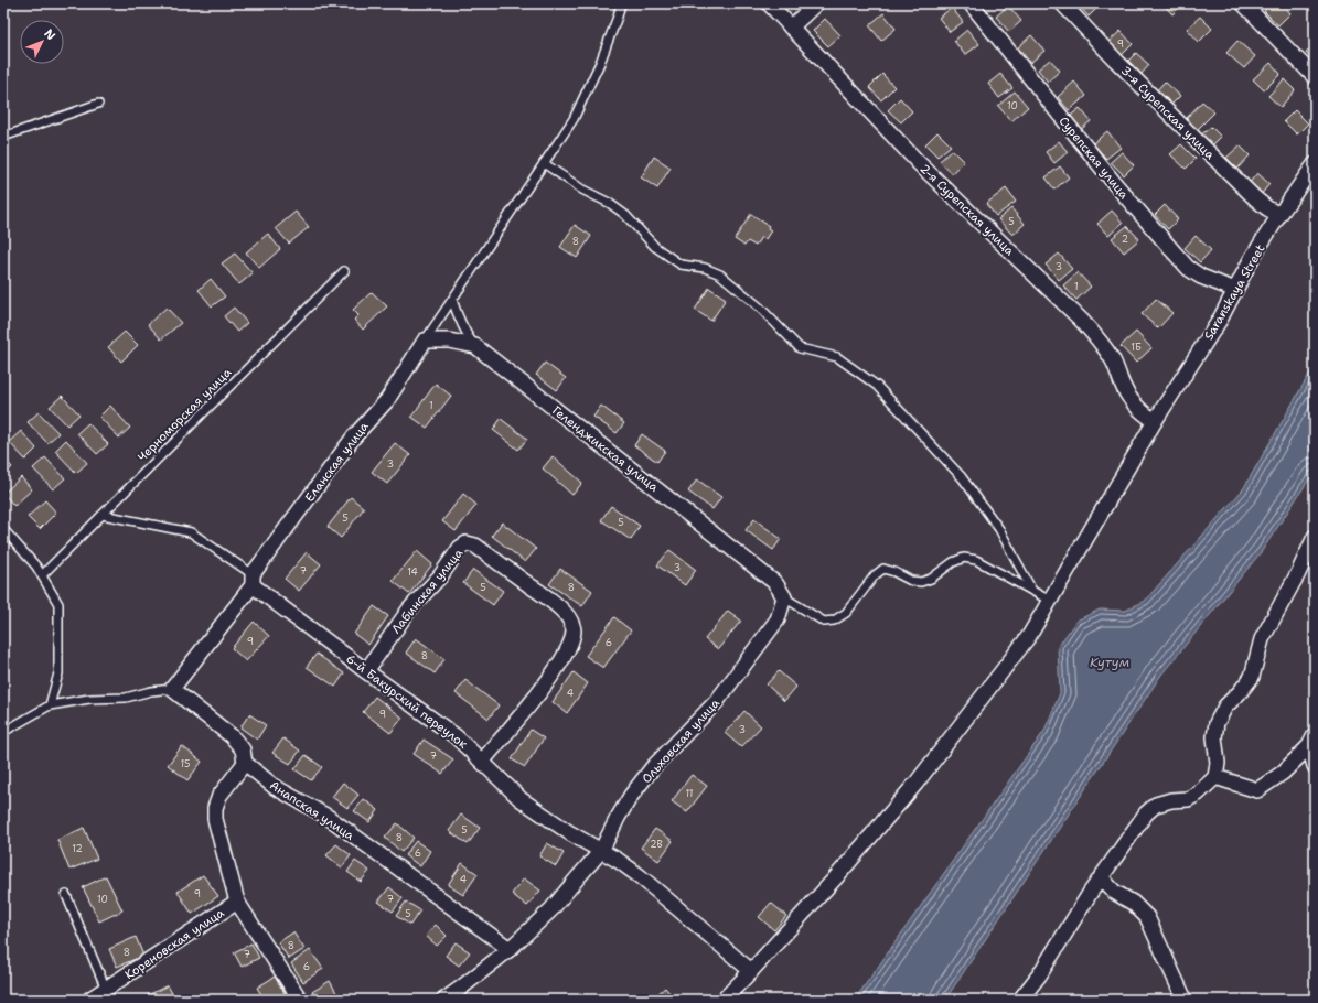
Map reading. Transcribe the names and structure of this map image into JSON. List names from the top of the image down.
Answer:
{
  "streets": {
    "street": [
      "3-я Сурепская улица",
      "Сурепская улица",
      "2-я Сурепская улица",
      "Saranskaya Street",
      "Геленджикская улица",
      "Еланская улица",
      "Лабинская улица",
      "6-й Бакурский переулок",
      "Ольховская улица",
      "Анапская улица",
      "Кореновская улица"
    ],
    "lane": ["Черноморская улица"]
  },
  "crossings": [
    ["3-я Сурепская улица", "Saranskaya Street"],
    ["Сурепская улица", "Saranskaya Street"],
    ["2-я Сурепская улица", "Saranskaya Street"],
    ["Saranskaya Street", "6-й Бакурский переулок"],
    ["Геленджикская улица", "Еланская улица"],
    ["Геленджикская улица", "Ольховская улица"],
    ["Еланская улица", "6-й Бакурский переулок"],
    ["Лабинская улица", "6-й Бакурский переулок"],
    ["6-й Бакурский переулок", "Ольховская улица"],
    ["Ольховская улица", "Анапская улица"]
  ],
  "water": ["Кутум"],
  "house_numbers": [
    "9",
    "10",
    "5",
    "2",
    "8",
    "3",
    "1",
    "1Б",
    "1",
    "3",
    "5",
    "5",
    "3",
    "7",
    "14",
    "5",
    "8",
    "9",
    "6",
    "8",
    "4",
    "9",
    "3",
    "7",
    "15",
    "11",
    "5",
    "8",
    "2В",
    "12",
    "6",
    "4",
    "9",
    "10",
    "7",
    "5",
    "8",
    "8",
    "7",
    "6"
  ],
  "north": "top right"
}
